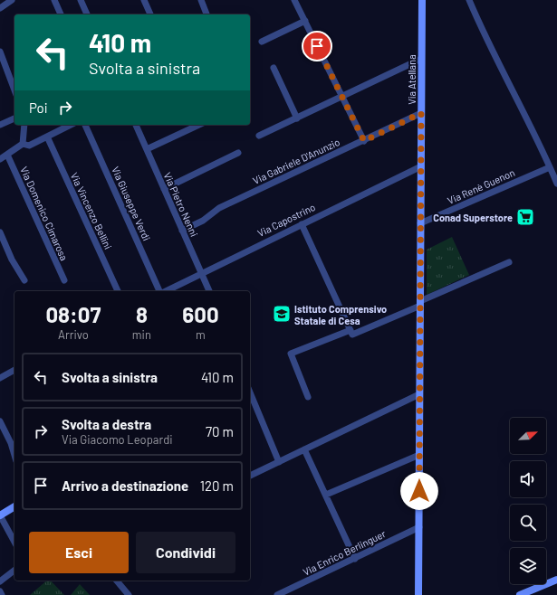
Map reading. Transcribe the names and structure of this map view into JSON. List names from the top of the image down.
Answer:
{
  "streets": {
    "main road": ["Via Atellana"],
    "street": [
      "Via Gabriele D'Anunzio",
      "Via Renè Guenon",
      "Via Giuseppe Verdi",
      "Via Pietro Nenni",
      "Via Vincenzo Bellini",
      "Via Domenico Cimarosa",
      "Via Capostrino",
      "Via Enrico Berlinguer"
    ]
  },
  "crossings": [
    ["Via Atellana", "Via Gabriele D'Anunzio"],
    ["Via Atellana", "Via Renè Guenon"],
    ["Via Atellana", "Via Capostrino"],
    ["Via Atellana", "Via Enrico Berlinguer"],
    ["Via Gabriele D'Anunzio", "Via Pietro Nenni"],
    ["Via Pietro Nenni", "Via Capostrino"]
  ],
  "places": {
    "supermarket": ["Conad Superstore"],
    "school or university": ["Istituto Comprensivo Statale di Cesa"]
  },
  "north": "top right",
  "page": {
    "turn": ["410 m", "Svolta a sinistra"],
    "then": "Poi",
    "eta": [
      "08:07",
      "Arrivo",
      "8",
      "min",
      "600",
      "m"
    ],
    "list": [
      {
        "name": "Svolta a sinistra",
        "value": "410 m"
      },
      {
        "name": "Svolta a destra",
        "note": "Via Giacomo Leopardi",
        "value": "70 m"
      },
      {
        "name": "Arrivo a destinazione",
        "value": "120 m"
      }
    ],
    "buttons": ["Esci", "Condividi"]
  }
}
